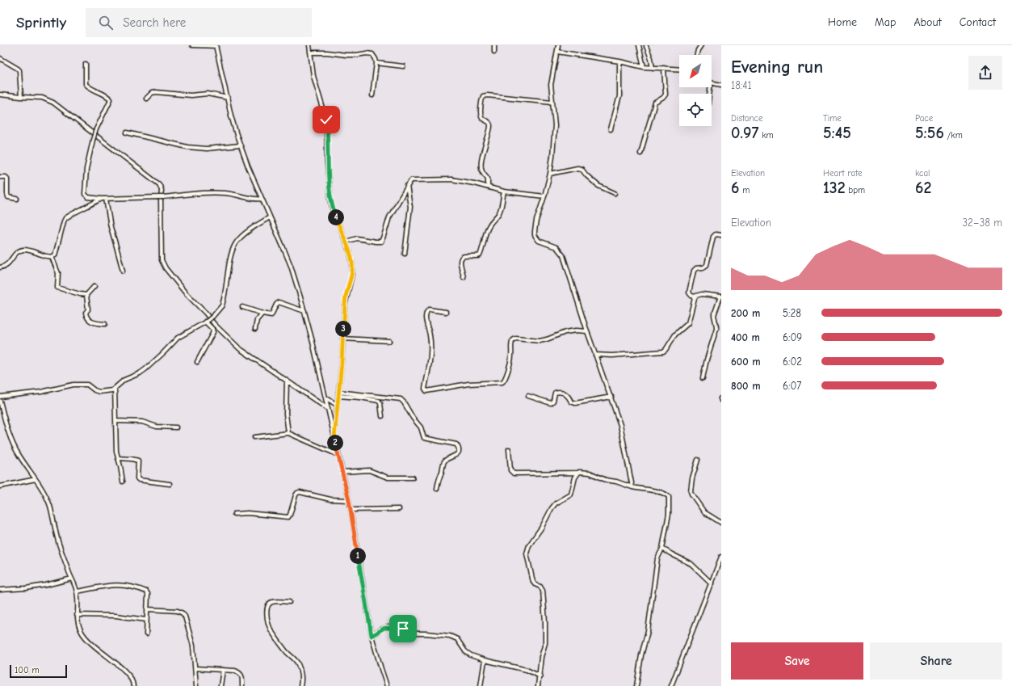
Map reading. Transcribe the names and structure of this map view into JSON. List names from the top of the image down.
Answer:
{
  "scale_bar": "100 m",
  "north": "bottom left",
  "page": {
    "header": "Sprintly",
    "search": "Search here",
    "nav": [
      "Home",
      "Map",
      "About",
      "Contact"
    ],
    "heading": ["Evening run", "18:41"],
    "stats": [
      ["Distance", "0.97 km"],
      ["Time", "5:45"],
      ["Pace", "5:56 /km"],
      ["Elevation", "6 m"],
      ["Heart rate", "132 bpm"],
      ["kcal", "62"]
    ],
    "pins": [
      "4",
      "3",
      "2",
      "1"
    ],
    "chart": ["Elevation", "32–38 m"],
    "list": [
      {
        "name": "200 m",
        "note": "5:28"
      },
      {
        "name": "400 m",
        "note": "6:09"
      },
      {
        "name": "600 m",
        "note": "6:02"
      },
      {
        "name": "800 m",
        "note": "6:07"
      }
    ],
    "buttons": ["Save", "Share"],
    "scale": "100 m"
  }
}
